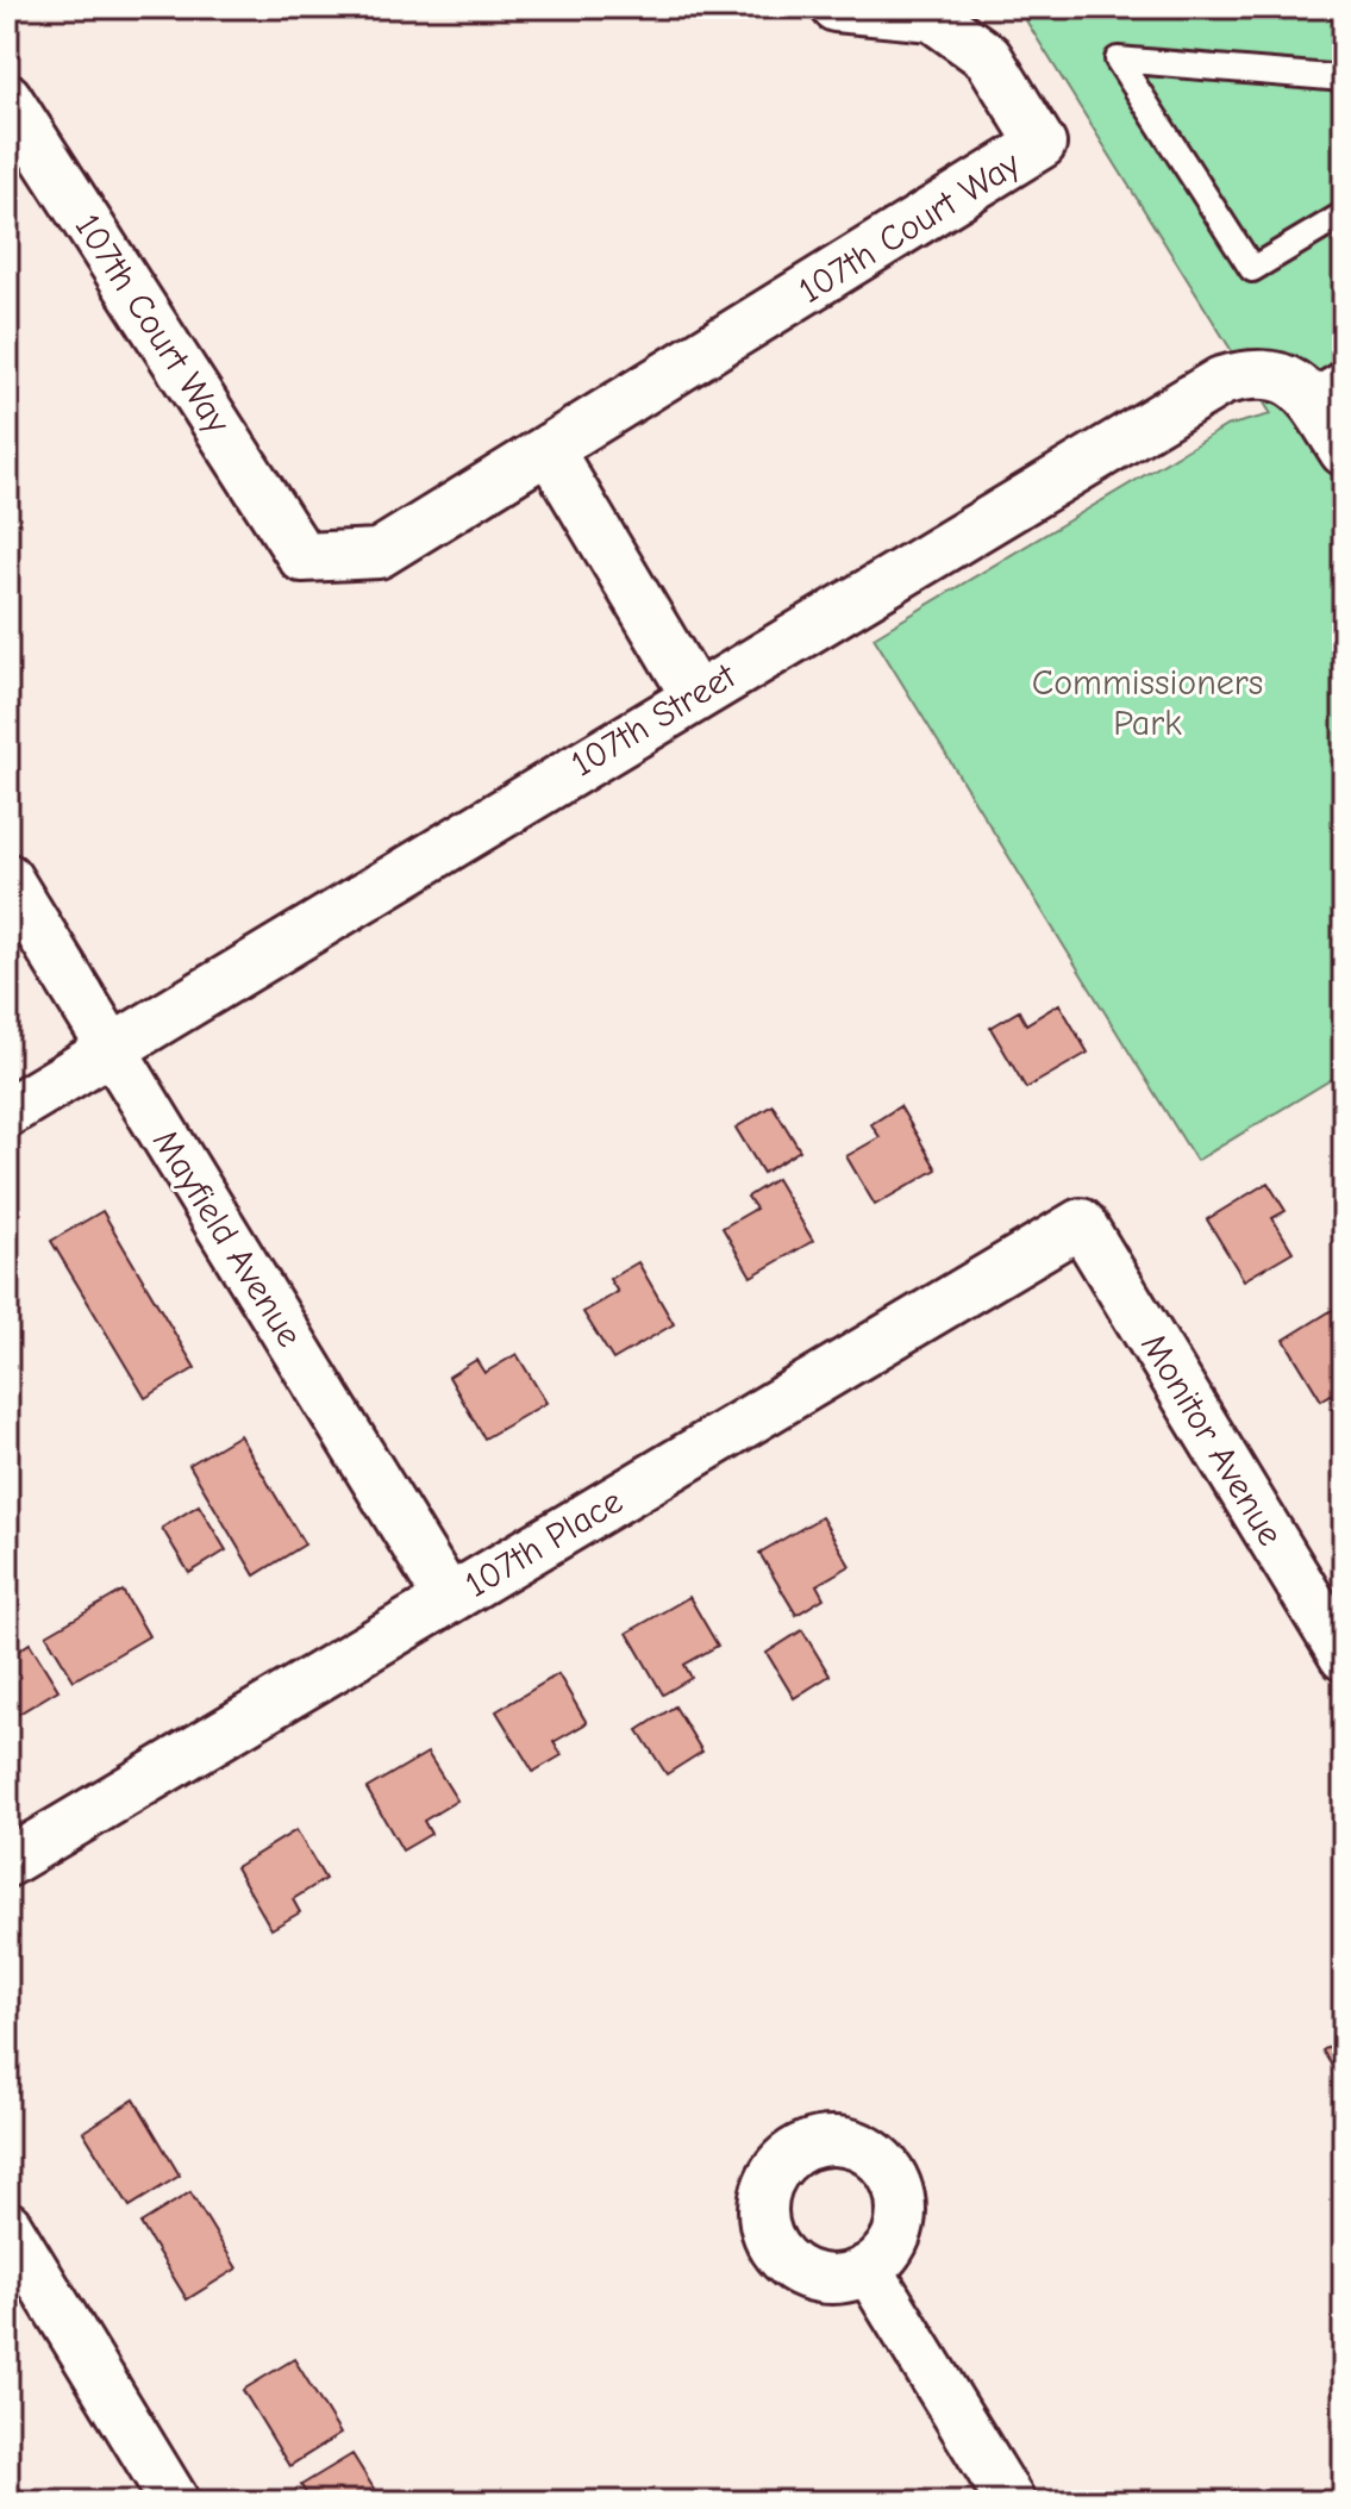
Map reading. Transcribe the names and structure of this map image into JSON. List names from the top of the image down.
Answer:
{
  "streets": {
    "street": [
      "107th Court Way",
      "107th Street",
      "Mayfield Avenue",
      "Monitor Avenue",
      "107th Place"
    ]
  },
  "crossings": [
    ["107th Street", "Mayfield Avenue"],
    ["Mayfield Avenue", "107th Place"],
    ["Monitor Avenue", "107th Place"]
  ],
  "parks": ["Commissioners Park"]
}
